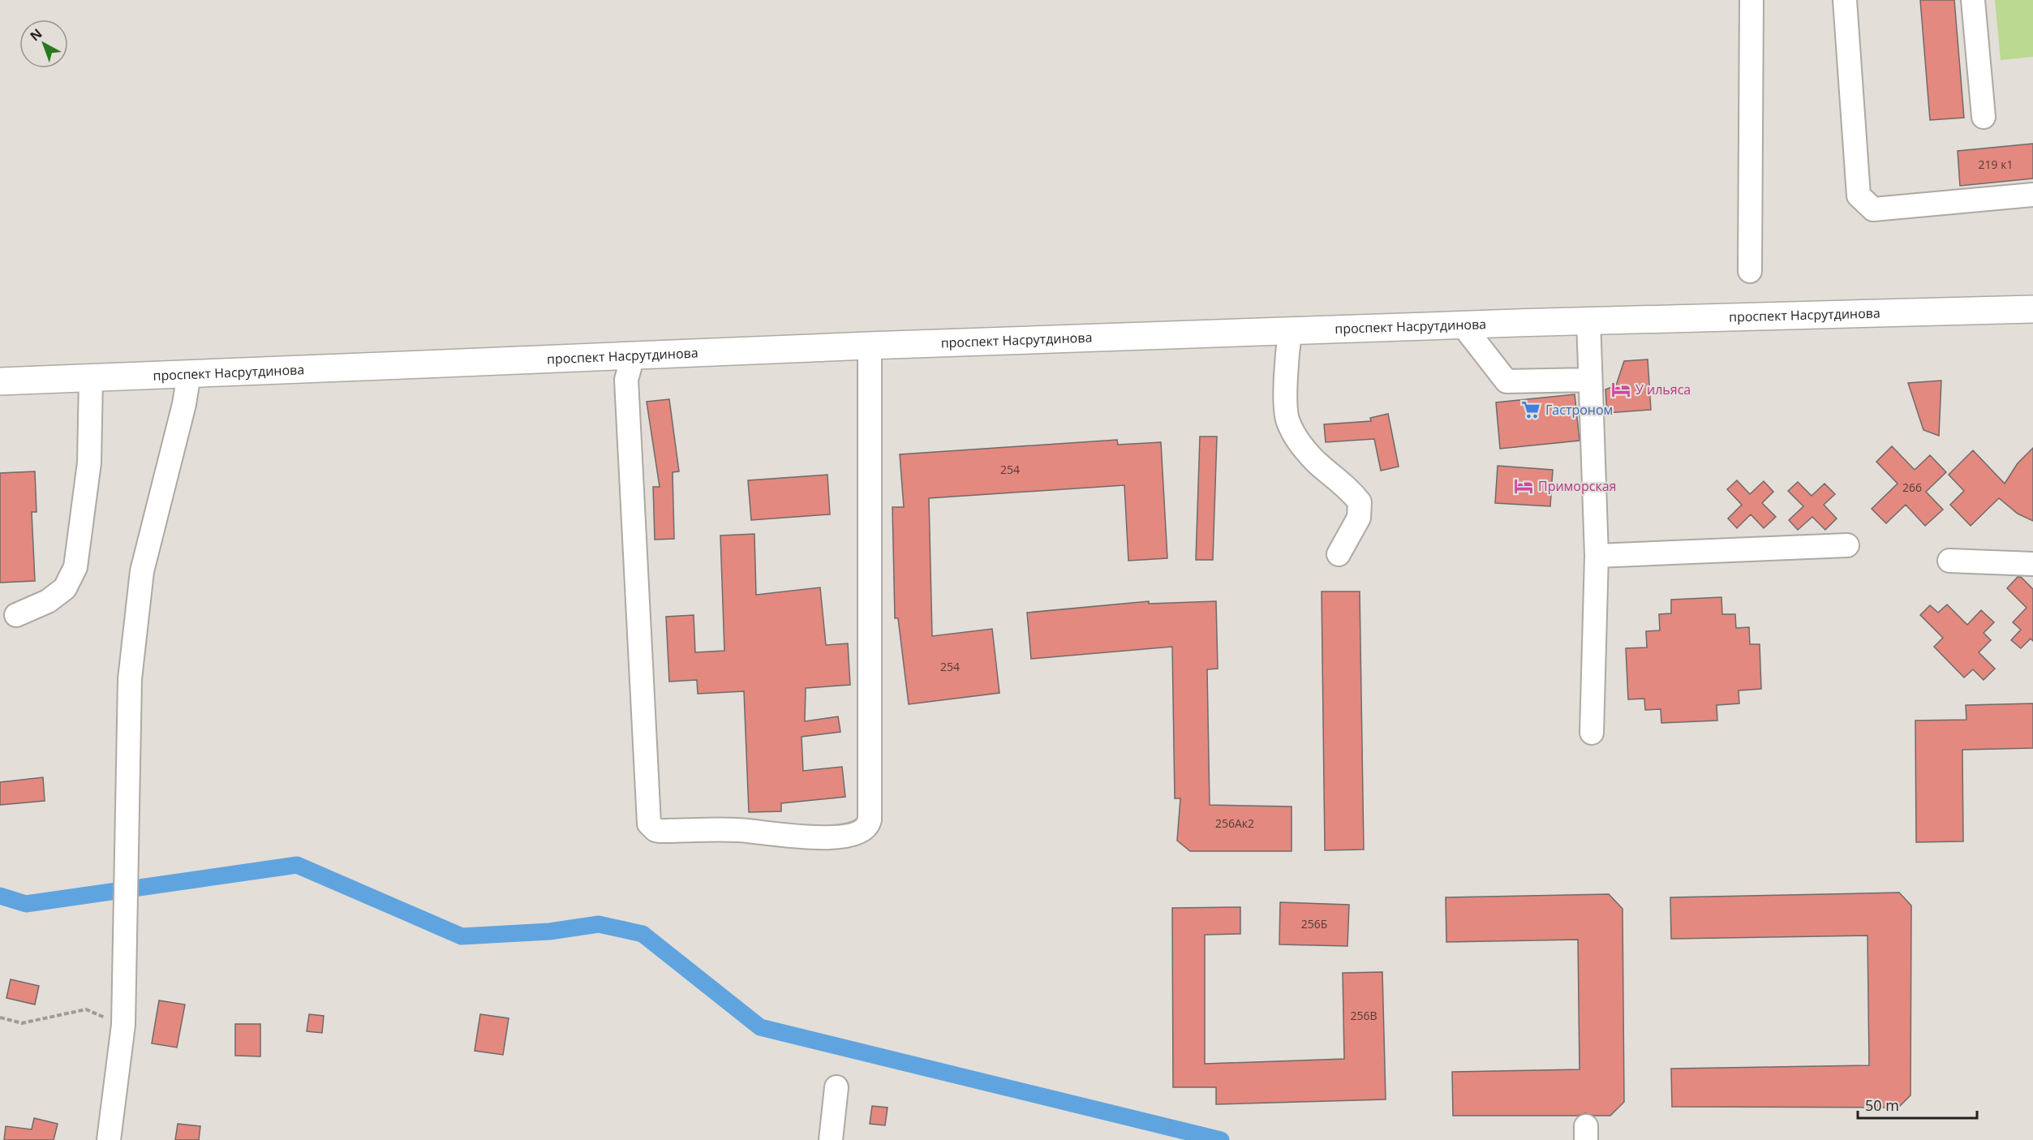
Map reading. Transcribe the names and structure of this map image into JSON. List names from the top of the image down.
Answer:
{
  "streets": {
    "main road": ["проспект Насрутдинова"]
  },
  "places": {
    "hotel": ["У ильяса", "Приморская"],
    "supermarket": ["Гастроном"]
  },
  "house_numbers": [
    "219 к1",
    "254",
    "266",
    "254",
    "256Ак2",
    "256Б",
    "256В"
  ],
  "scale_bar": "50 m",
  "north": "top left"
}
